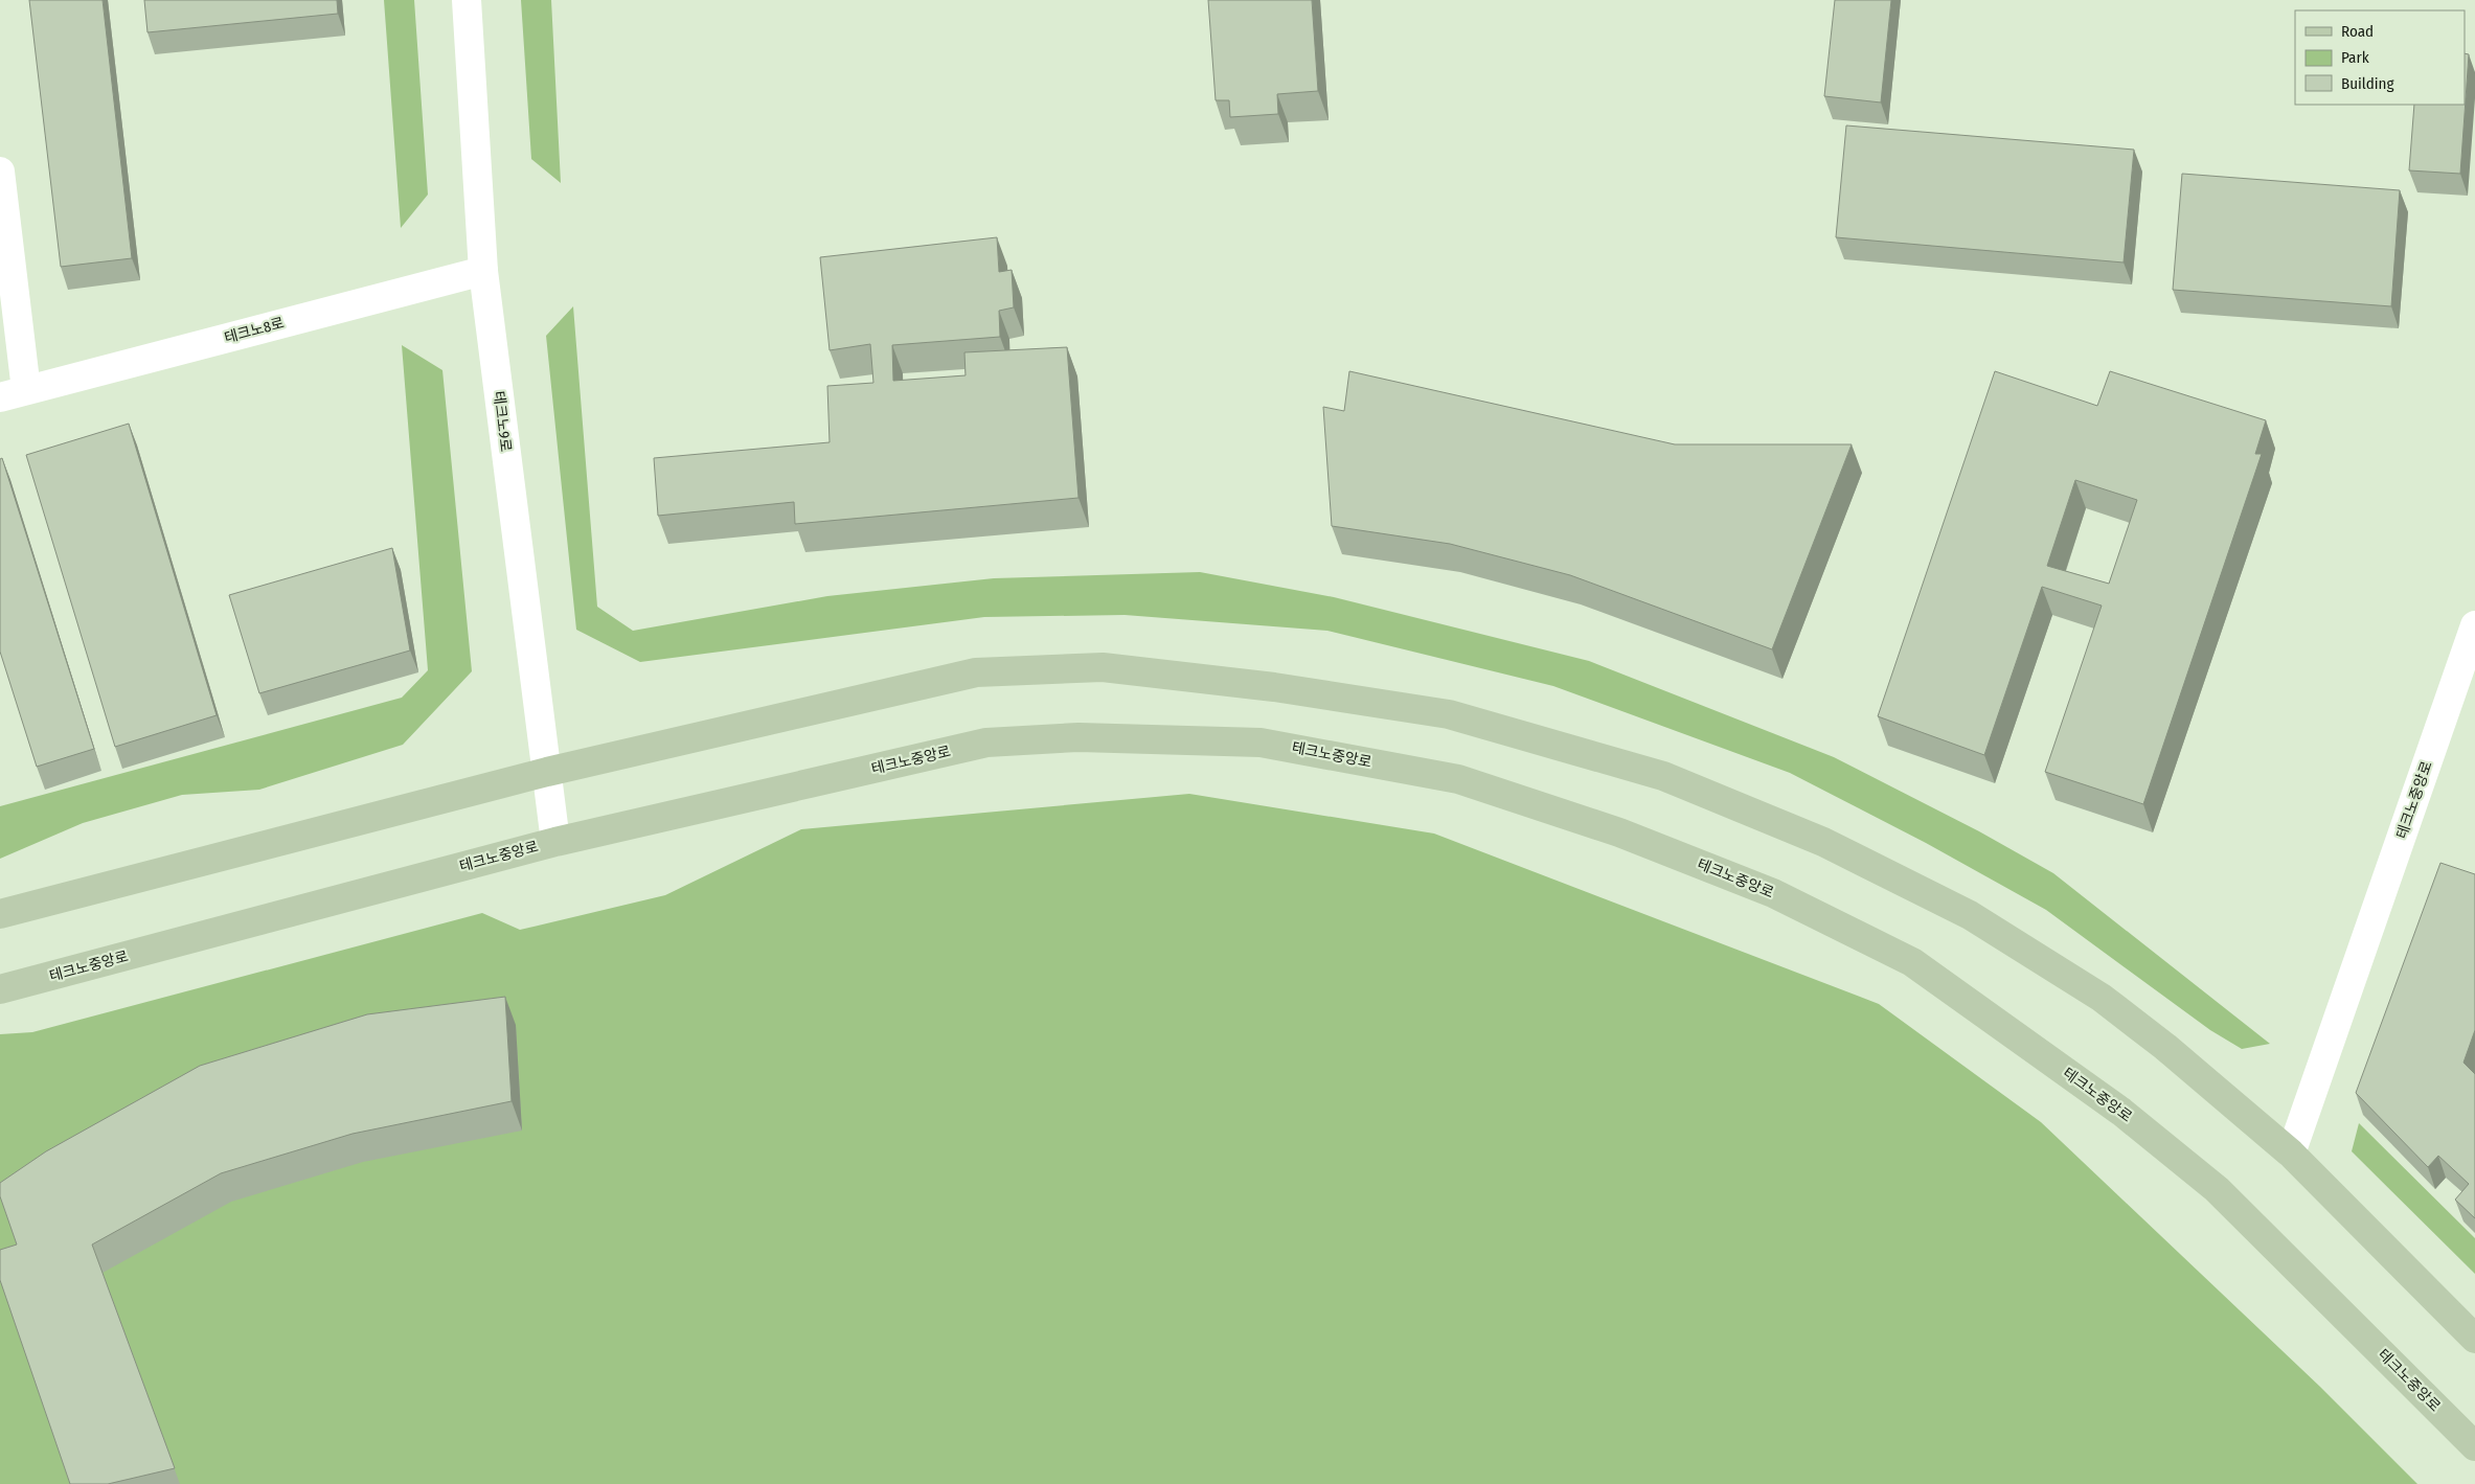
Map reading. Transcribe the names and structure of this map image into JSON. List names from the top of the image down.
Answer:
{
  "streets": {
    "main road": ["테크노중앙로"],
    "street": ["테크노8로", "테크노9로"]
  },
  "crossings": [
    ["테크노8로", "테크노9로"],
    ["테크노9로", "테크노중앙로"]
  ],
  "legend": ["Road", "Park", "Building"]
}
